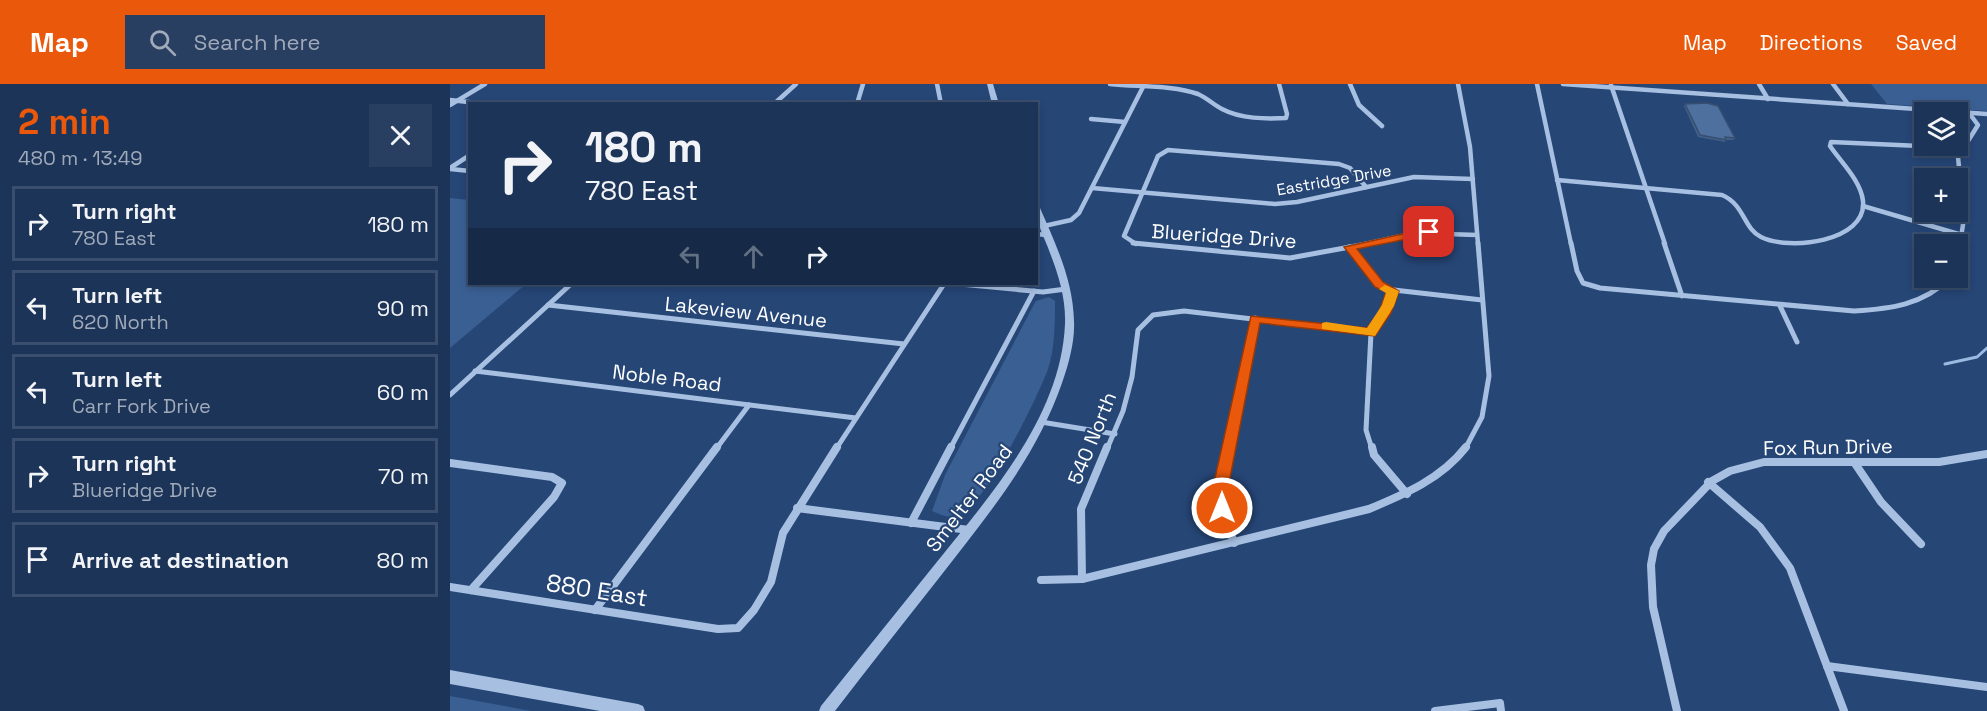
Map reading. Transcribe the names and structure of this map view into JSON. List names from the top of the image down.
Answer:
{
  "streets": {
    "street": [
      "Eastridge Drive",
      "Blueridge Drive",
      "Lakeview Avenue",
      "Noble Road",
      "540 North",
      "Fox Run Drive",
      "Smelter Road",
      "880 East"
    ]
  },
  "crossings": [
    ["Eastridge Drive", "Blueridge Drive"]
  ],
  "page": {
    "header": "Map",
    "search": "Search here",
    "nav": ["Map", "Directions", "Saved"],
    "heading": ["2 min", "480 m · 13:49"],
    "map_buttons": ["+", "−"],
    "turn": ["180 m", "780 East"],
    "list": [
      {
        "name": "Turn right",
        "note": "780 East",
        "value": "180 m"
      },
      {
        "name": "Turn left",
        "note": "620 North",
        "value": "90 m"
      },
      {
        "name": "Turn left",
        "note": "Carr Fork Drive",
        "value": "60 m"
      },
      {
        "name": "Turn right",
        "note": "Blueridge Drive",
        "value": "70 m"
      },
      {
        "name": "Arrive at destination",
        "value": "80 m"
      }
    ]
  }
}
